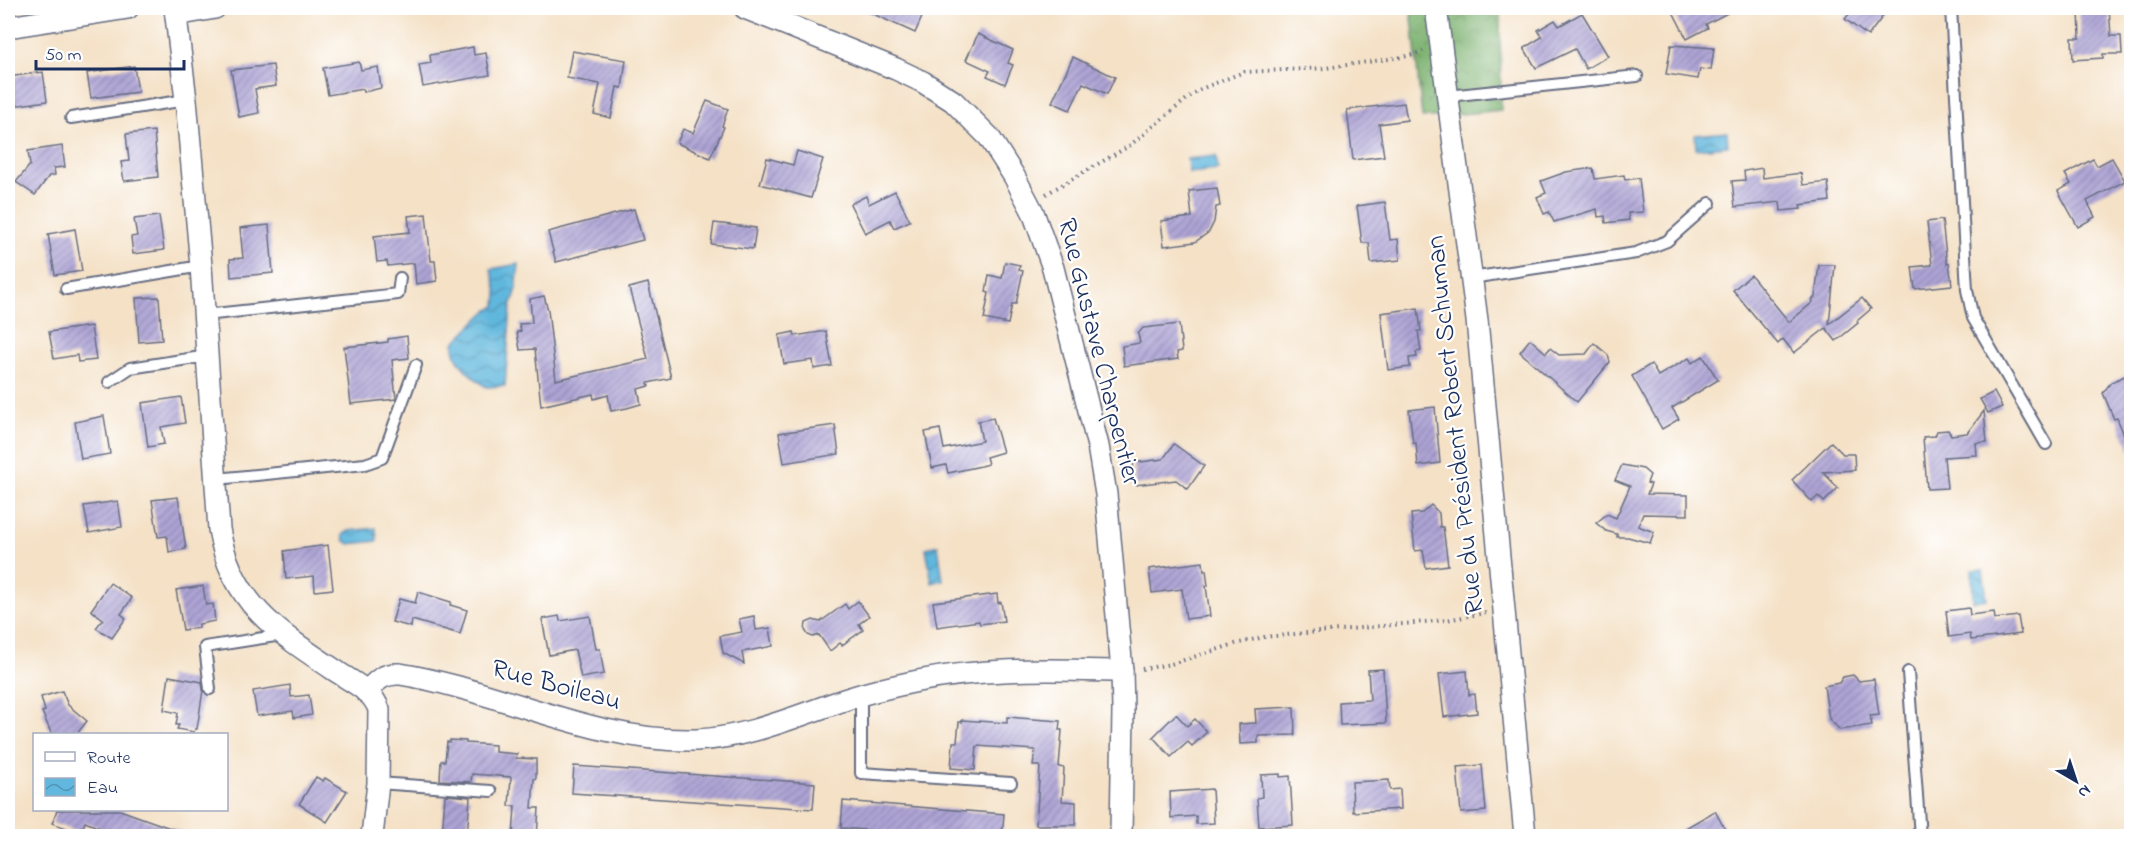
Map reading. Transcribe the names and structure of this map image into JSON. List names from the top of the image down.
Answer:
{
  "streets": {
    "street": ["Rue Gustave Charpentier", "Rue du Président Robert Schuman", "Rue Boileau"]
  },
  "crossings": [
    ["Rue Gustave Charpentier", "Rue Boileau"]
  ],
  "legend": ["Route", "Eau"],
  "scale_bar": "50 m",
  "north": "bottom right"
}
